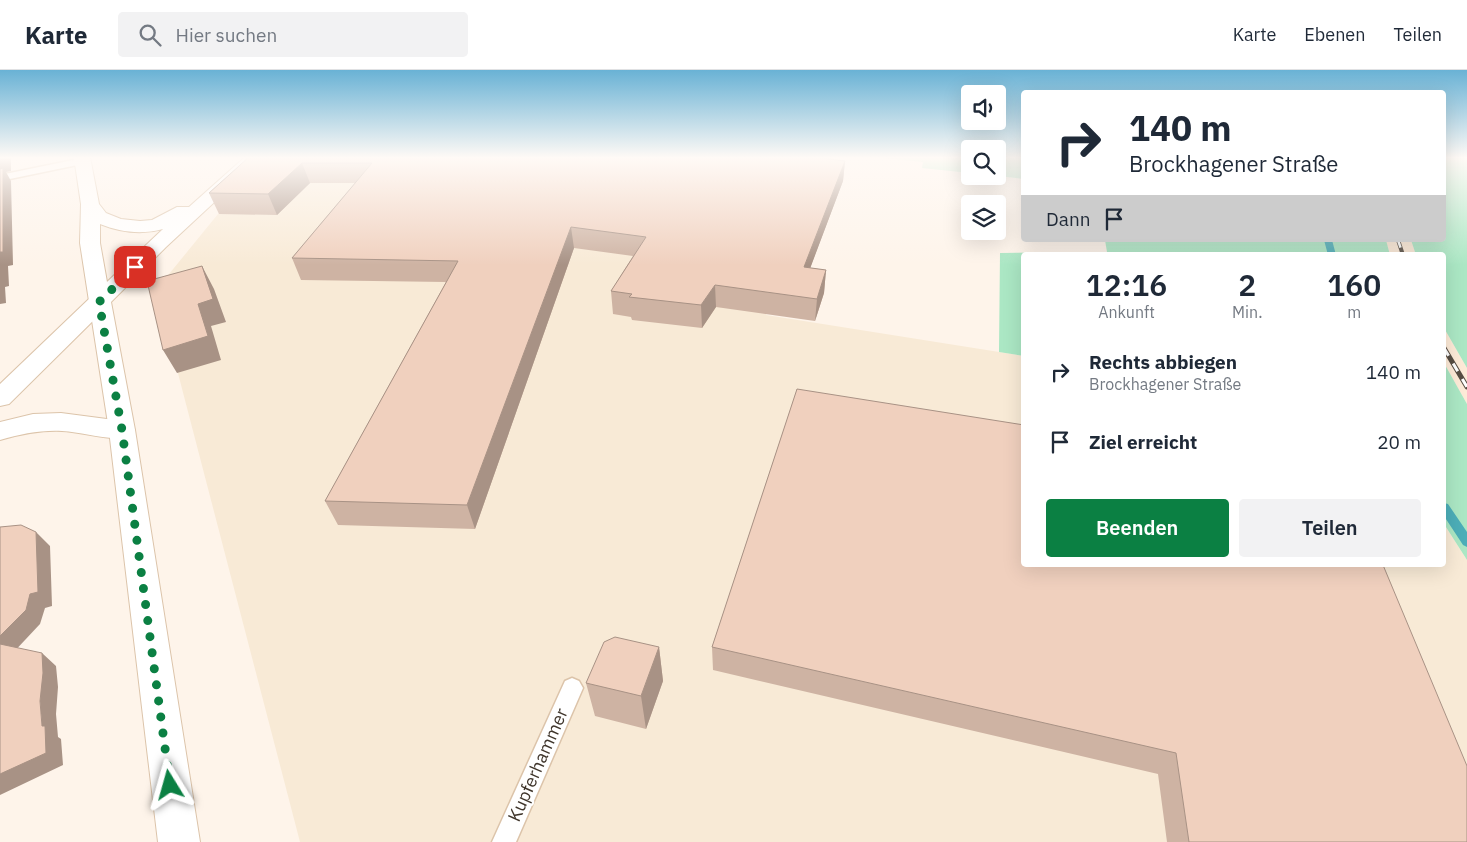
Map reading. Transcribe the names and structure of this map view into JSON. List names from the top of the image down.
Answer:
{
  "streets": {
    "lane": ["Kupferhammer"]
  },
  "page": {
    "header": "Karte",
    "search": "Hier suchen",
    "nav": ["Karte", "Ebenen", "Teilen"],
    "turn": ["140 m", "Brockhagener Straße"],
    "then": "Dann",
    "eta": [
      "12:16",
      "Ankunft",
      "2",
      "Min.",
      "160",
      "m"
    ],
    "list": [
      {
        "name": "Rechts abbiegen",
        "note": "Brockhagener Straße",
        "value": "140 m"
      },
      {
        "name": "Ziel erreicht",
        "value": "20 m"
      }
    ],
    "buttons": ["Beenden", "Teilen"]
  }
}
